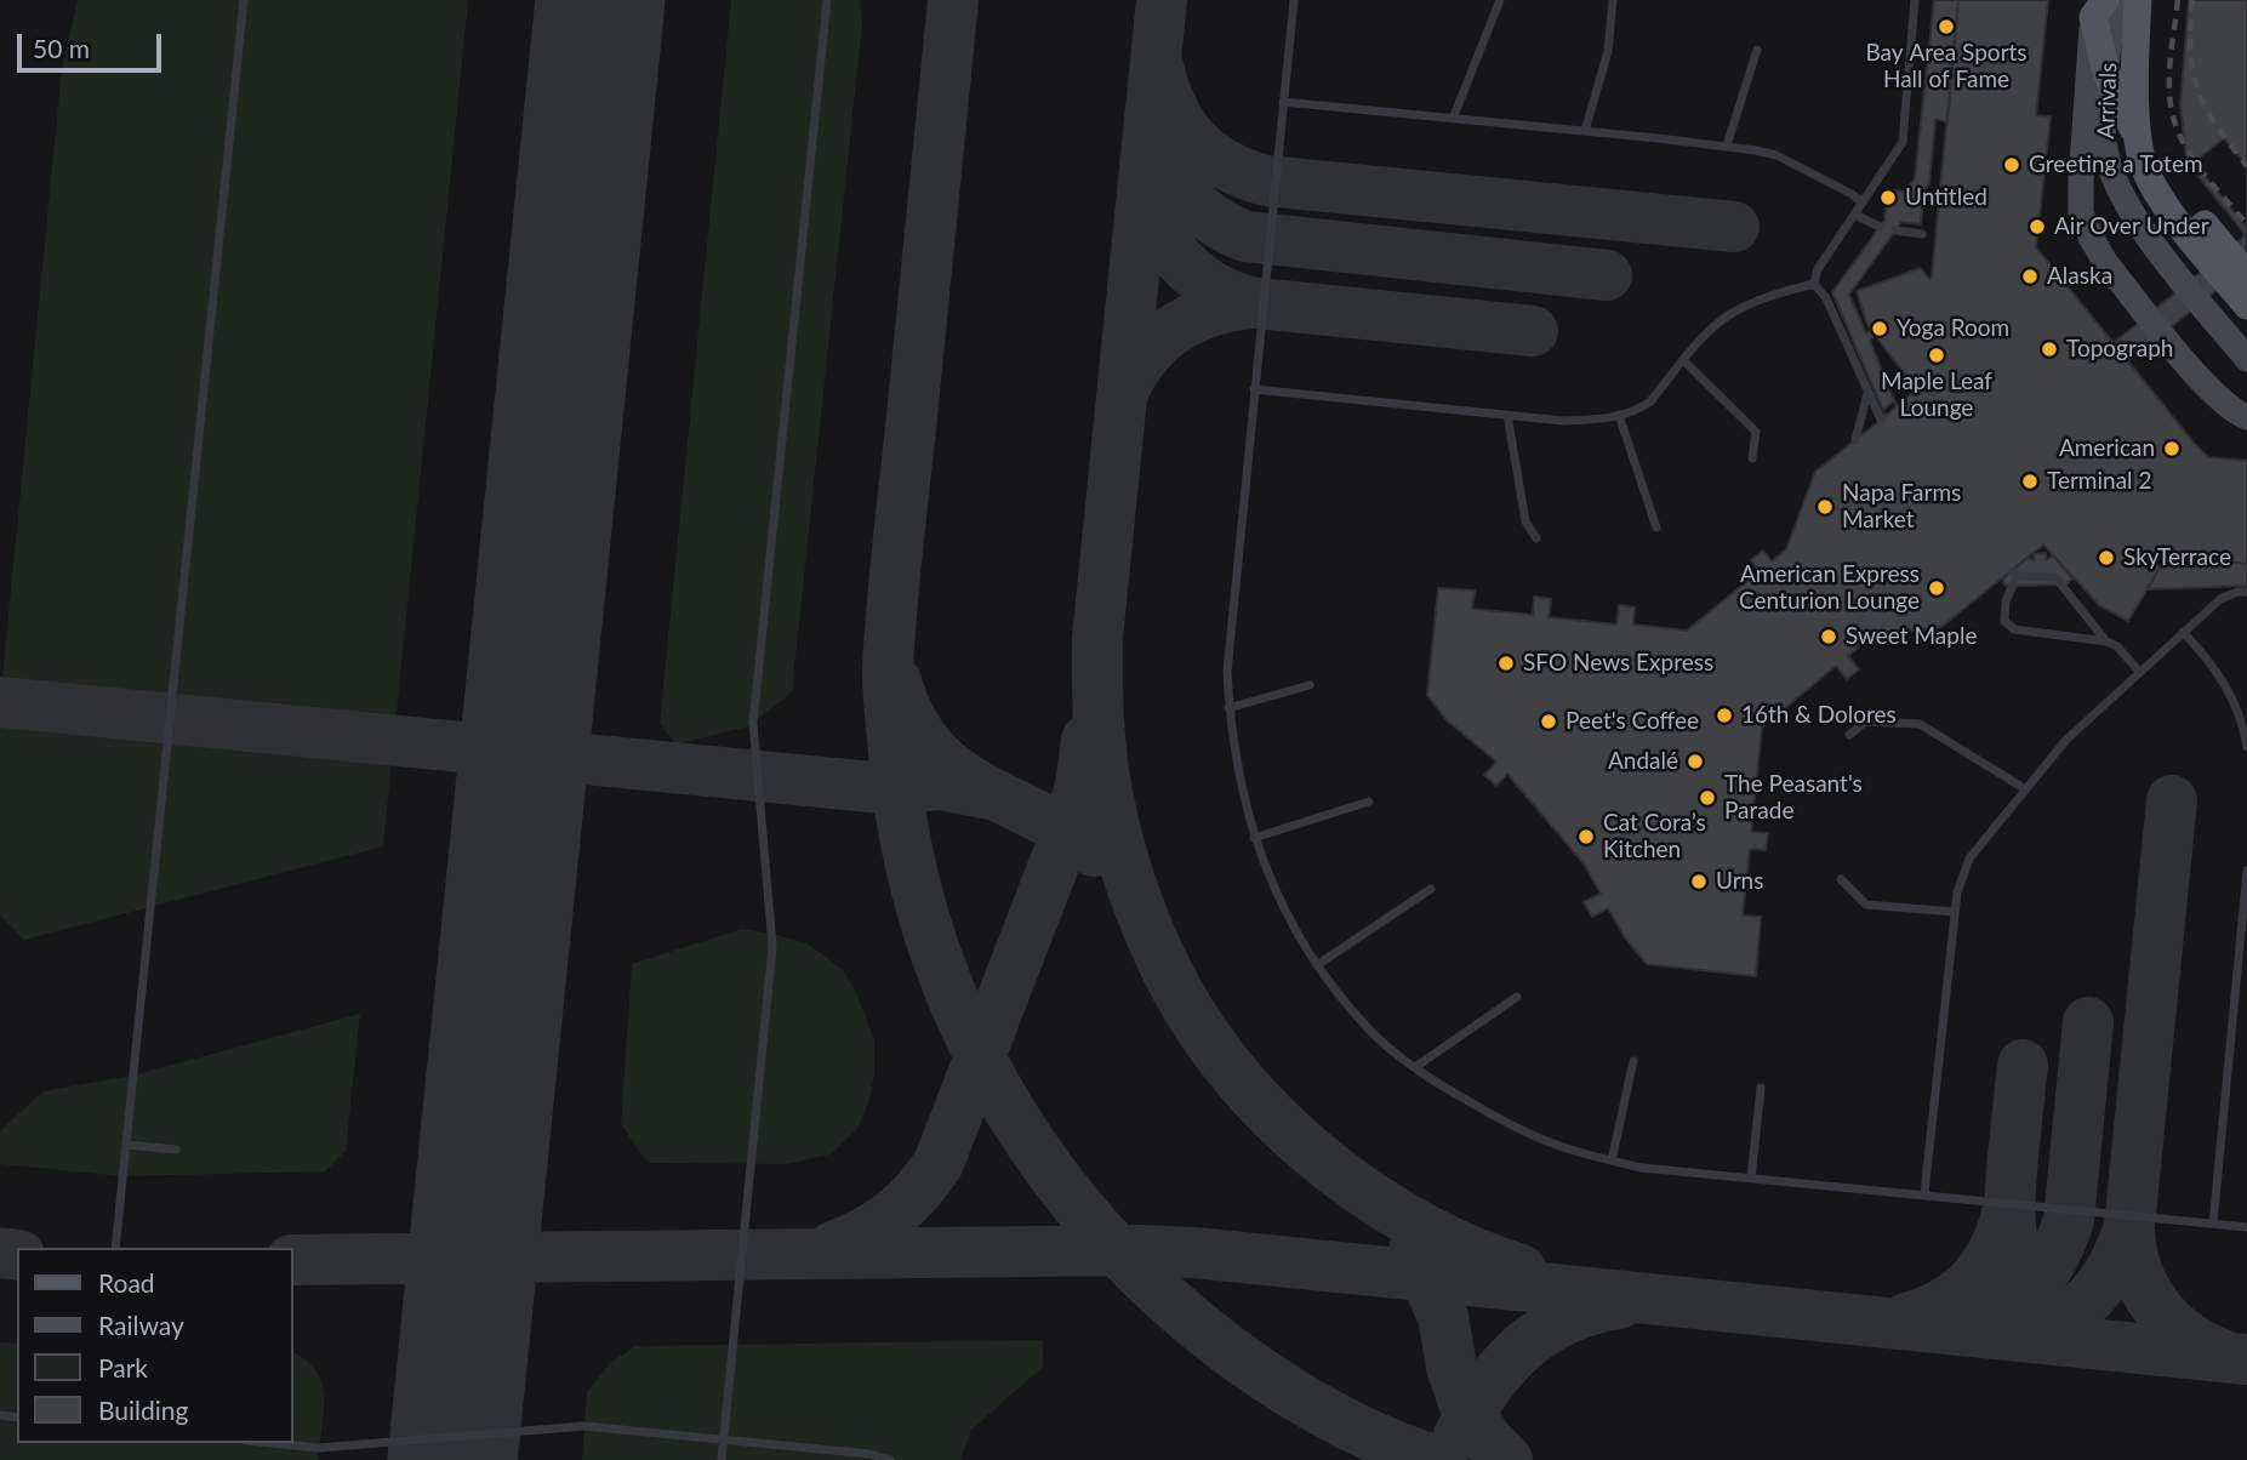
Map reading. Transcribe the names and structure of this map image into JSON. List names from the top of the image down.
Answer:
{
  "streets": {
    "main road": ["Arrivals"]
  },
  "places": [
    "Bay Area Sports Hall of Fame",
    "Greeting a Totem",
    "Untitled",
    "Air Over Under",
    "Alaska",
    "Yoga Room",
    "Topograph",
    "Maple Leaf Lounge",
    "American",
    "Terminal 2",
    "Napa Farms Market",
    "SkyTerrace",
    "American Express Centurion Lounge",
    "Sweet Maple",
    "SFO News Express",
    "16th & Dolores",
    "Peet's Coffee",
    "Andalé",
    "The Peasant's Parade",
    "Cat Cora’s Kitchen",
    "Urns"
  ],
  "legend": [
    "Road",
    "Railway",
    "Park",
    "Building"
  ],
  "scale_bar": "50 m"
}
